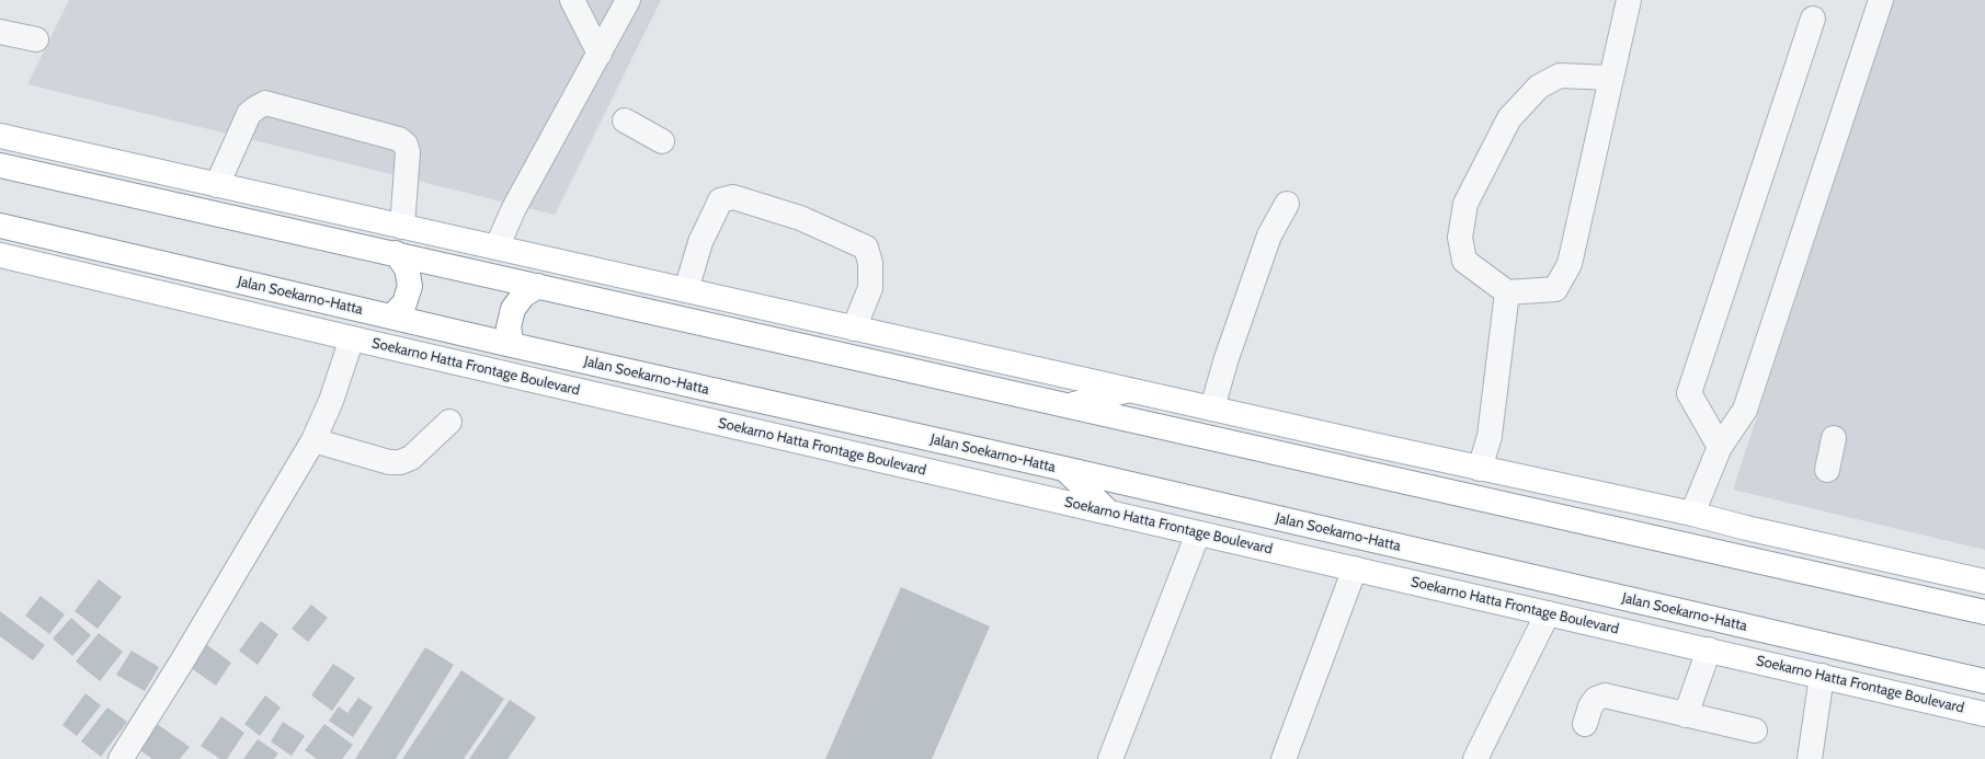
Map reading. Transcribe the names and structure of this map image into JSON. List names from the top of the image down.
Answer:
{
  "streets": {
    "main road": ["Jalan Soekarno-Hatta", "Soekarno Hatta Frontage Boulevard"]
  },
  "crossings": [
    ["Jalan Soekarno-Hatta", "Soekarno Hatta Frontage Boulevard"]
  ]
}
